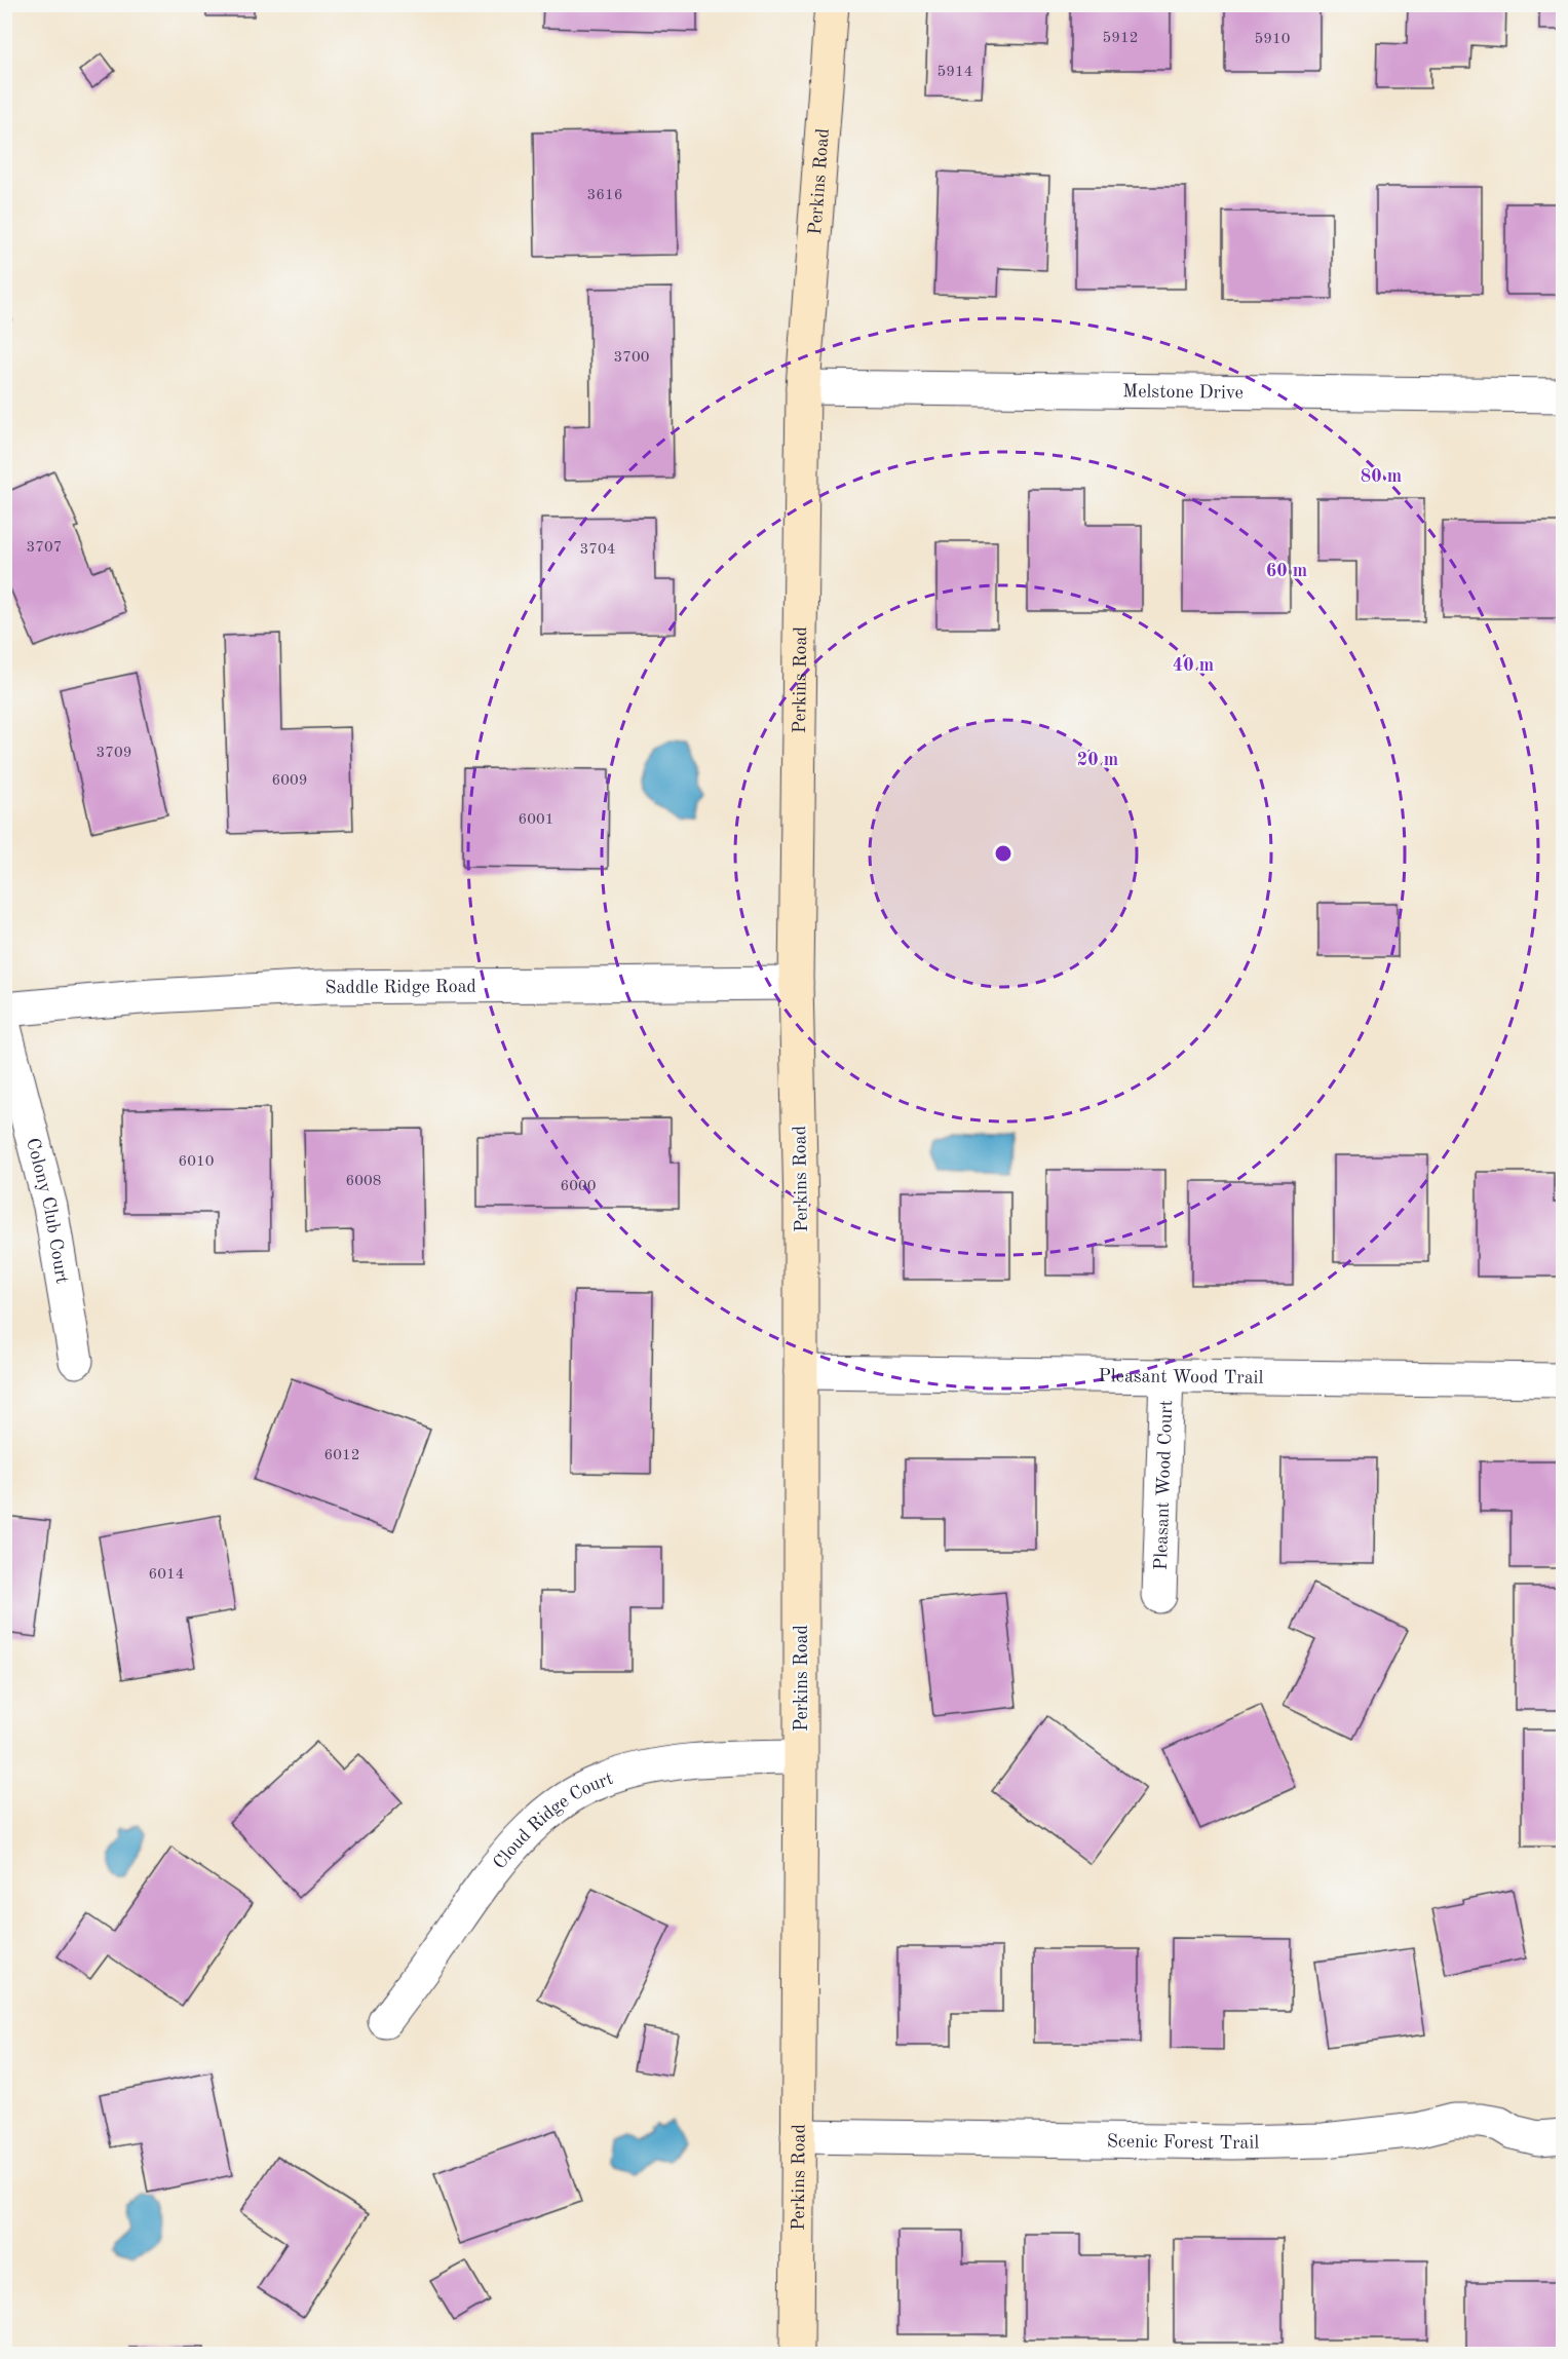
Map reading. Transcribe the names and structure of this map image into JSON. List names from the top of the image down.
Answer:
{
  "streets": {
    "main road": ["Perkins Road"],
    "street": [
      "Melstone Drive",
      "Saddle Ridge Road",
      "Colony Club Court",
      "Pleasant Wood Trail",
      "Pleasant Wood Court",
      "Cloud Ridge Court",
      "Scenic Forest Trail"
    ]
  },
  "crossings": [
    ["Perkins Road", "Melstone Drive"],
    ["Perkins Road", "Saddle Ridge Road"],
    ["Perkins Road", "Pleasant Wood Trail"],
    ["Perkins Road", "Cloud Ridge Court"],
    ["Perkins Road", "Scenic Forest Trail"],
    ["Pleasant Wood Trail", "Pleasant Wood Court"]
  ],
  "house_numbers": [
    "5912",
    "5910",
    "5914",
    "3616",
    "3700",
    "3707",
    "3704",
    "3709",
    "6009",
    "6001",
    "6010",
    "6008",
    "6000",
    "6012",
    "6014"
  ],
  "rings": [
    "80 m",
    "60 m",
    "40 m",
    "20 m"
  ]
}
